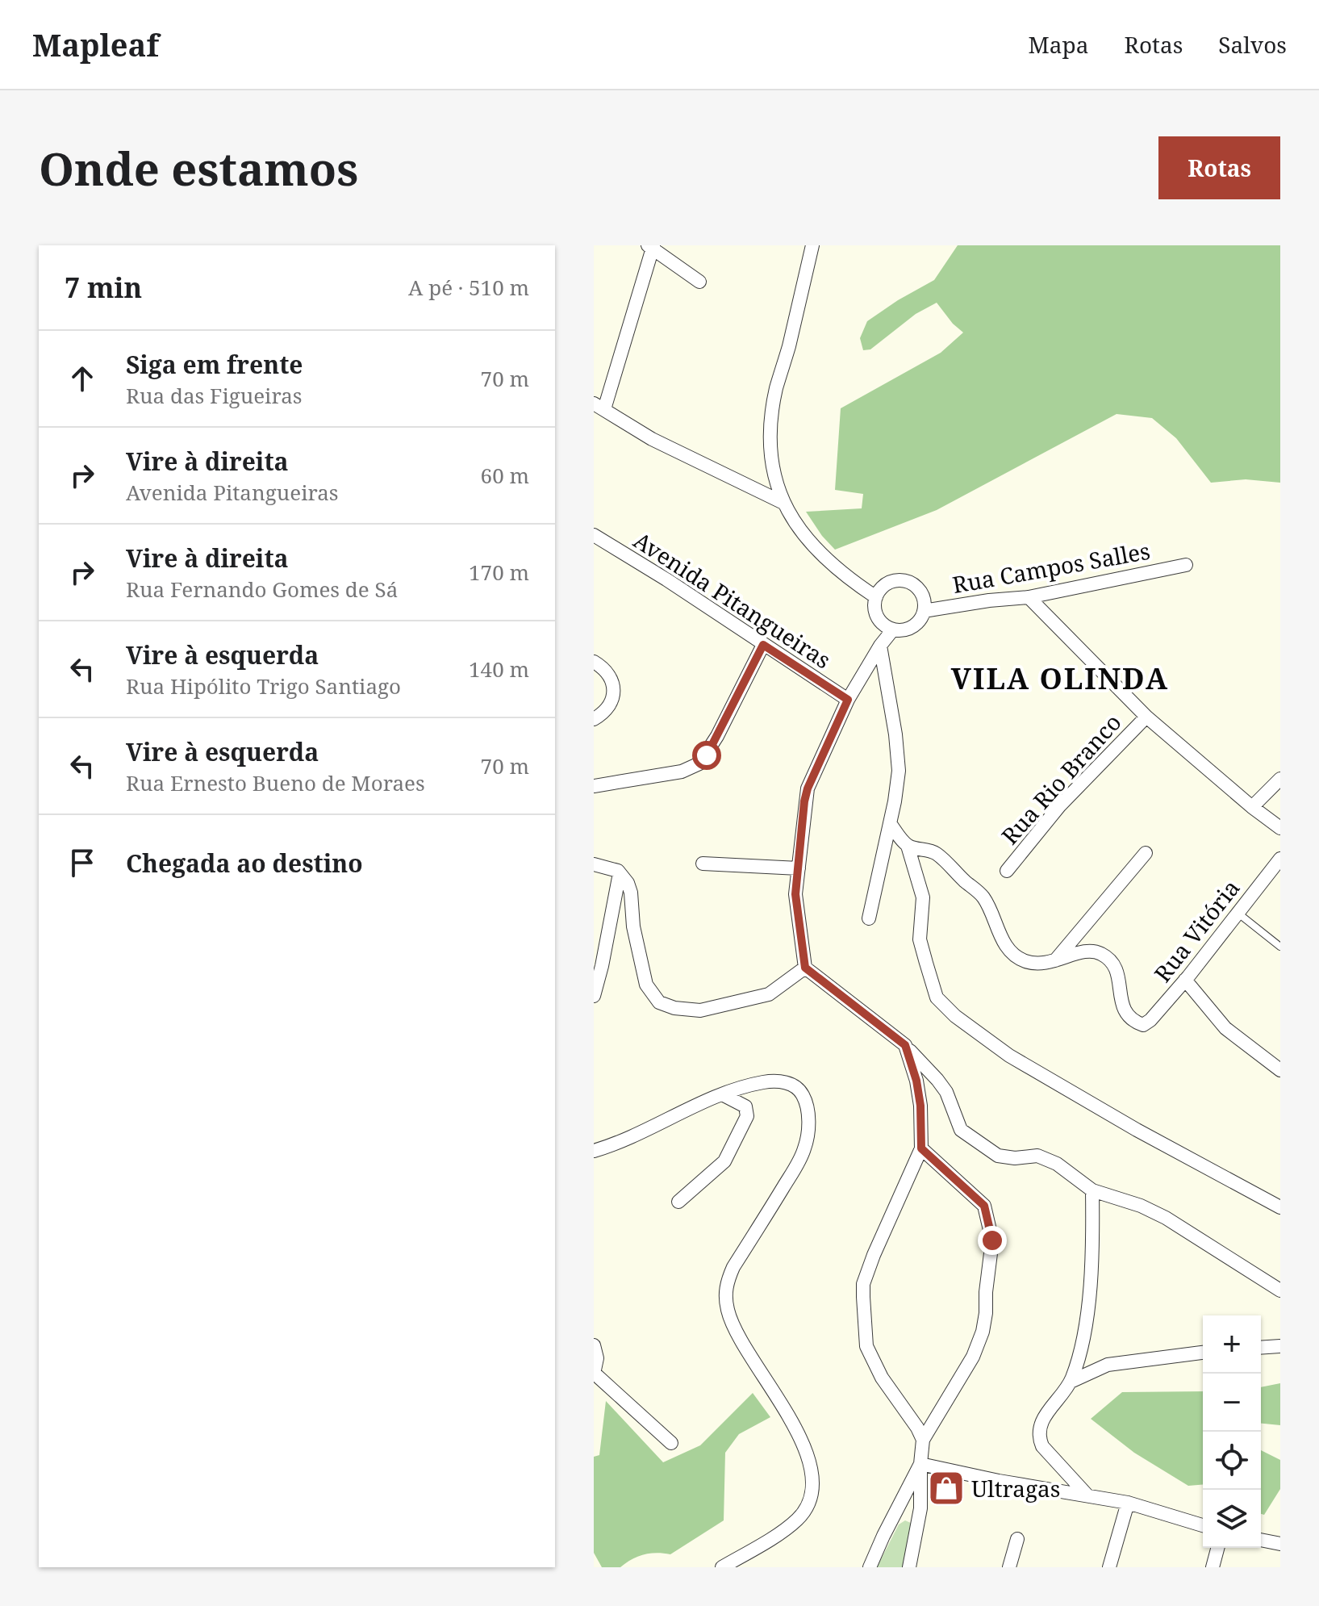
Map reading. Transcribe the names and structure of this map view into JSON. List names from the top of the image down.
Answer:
{
  "streets": {
    "street": [
      "Rua Campos Salles",
      "Avenida Pitangueiras",
      "Rua Rio Branco",
      "Rua Vitória"
    ]
  },
  "districts": ["VILA OLINDA"],
  "places": {
    "shop": ["Ultragas"]
  },
  "page": {
    "header": "Mapleaf",
    "nav": ["Mapa", "Rotas", "Salvos"],
    "buttons": "Rotas",
    "title": "Onde estamos",
    "heading": ["7 min", "A pé · 510 m"],
    "list": [
      ["Siga em frente", "Rua das Figueiras", "70 m"],
      ["Vire à direita", "Avenida Pitangueiras", "60 m"],
      ["Vire à direita", "Rua Fernando Gomes de Sá", "170 m"],
      ["Vire à esquerda", "Rua Hipólito Trigo Santiago", "140 m"],
      ["Vire à esquerda", "Rua Ernesto Bueno de Moraes", "70 m"],
      "Chegada ao destino"
    ],
    "map_buttons": ["+", "−"]
  }
}
